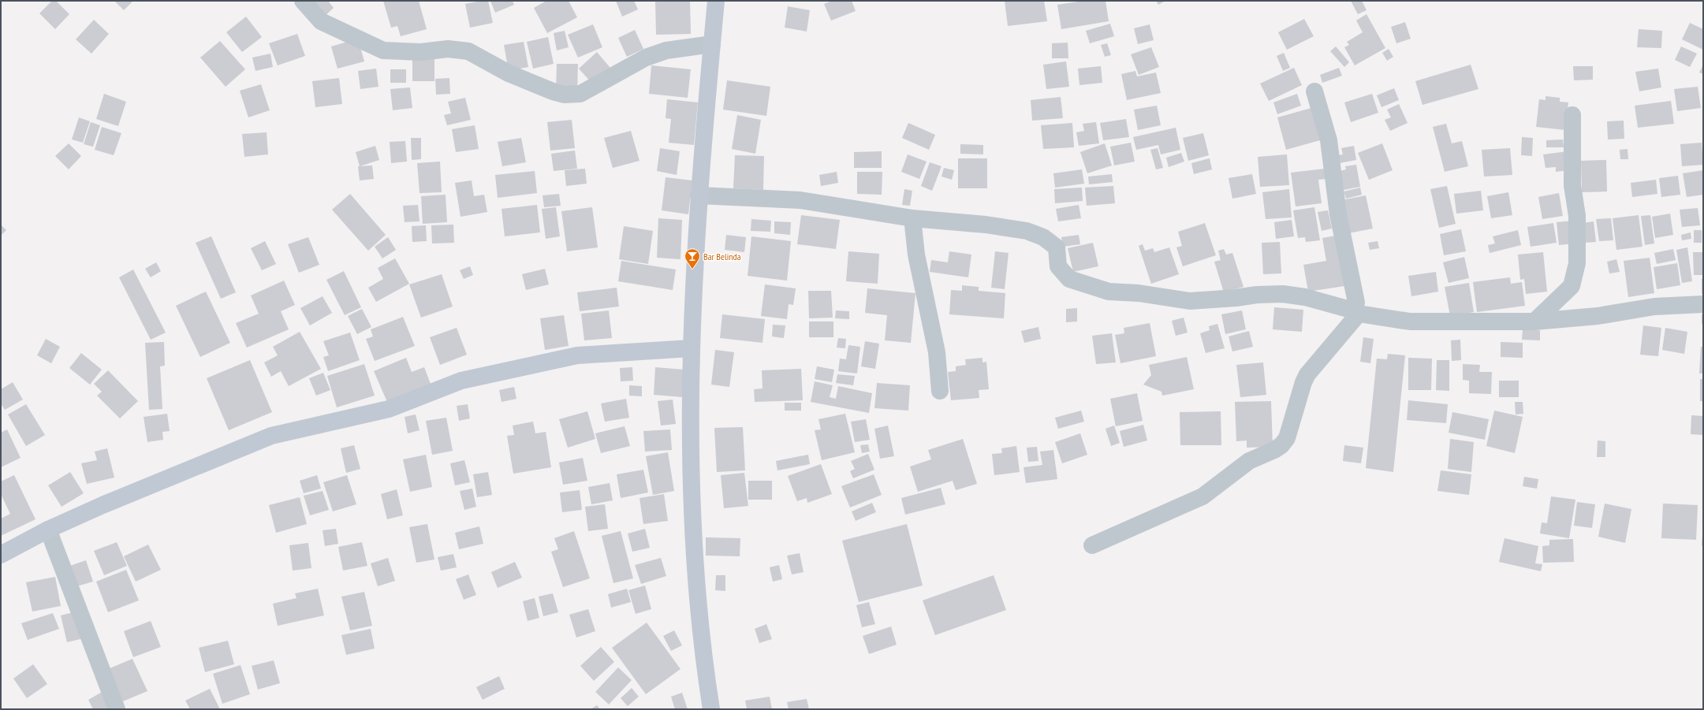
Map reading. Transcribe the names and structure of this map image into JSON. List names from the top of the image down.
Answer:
{
  "places": {
    "bar": ["Bar Belinda"]
  }
}
